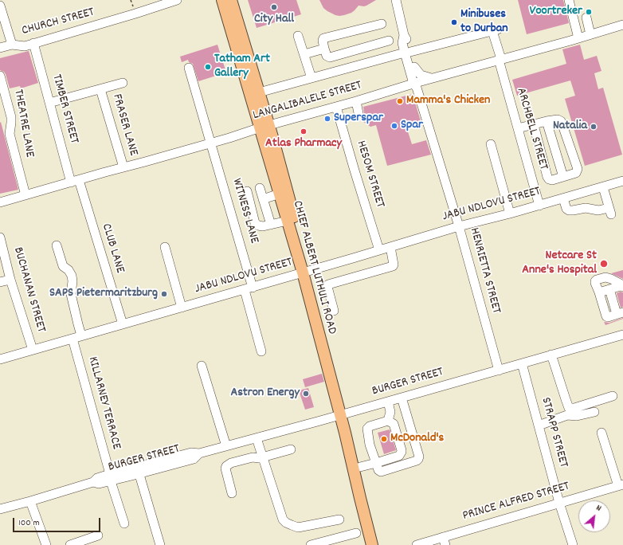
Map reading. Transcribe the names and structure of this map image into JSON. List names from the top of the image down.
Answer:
{
  "streets": {
    "main road": ["CHIEF ALBERT LUTHULI ROAD"],
    "street": [
      "CHURCH STREET",
      "LANGALIBALELE STREET",
      "TIMBER STREET",
      "THEATRE LANE",
      "FRASER LANE",
      "ARCHBELL STREET",
      "HESOM STREET",
      "JABU NDLOVU STREET",
      "WITNESS LANE",
      "CLUB LANE",
      "HENRIETTA STREET",
      "BUCHANAN STREET",
      "BURGER STREET",
      "KILLARNEY TERRACE",
      "STRAPP STREET",
      "PRINCE ALFRED STREET"
    ]
  },
  "crossings": [
    ["CHURCH STREET", "TIMBER STREET"],
    ["LANGALIBALELE STREET", "TIMBER STREET"],
    ["LANGALIBALELE STREET", "THEATRE LANE"],
    ["LANGALIBALELE STREET", "FRASER LANE"],
    ["LANGALIBALELE STREET", "ARCHBELL STREET"],
    ["LANGALIBALELE STREET", "HESOM STREET"],
    ["LANGALIBALELE STREET", "WITNESS LANE"],
    ["LANGALIBALELE STREET", "CLUB LANE"],
    ["LANGALIBALELE STREET", "CHIEF ALBERT LUTHULI ROAD"],
    ["LANGALIBALELE STREET", "HENRIETTA STREET"],
    ["TIMBER STREET", "CLUB LANE"],
    ["ARCHBELL STREET", "JABU NDLOVU STREET"],
    ["ARCHBELL STREET", "HENRIETTA STREET"],
    ["HESOM STREET", "JABU NDLOVU STREET"],
    ["JABU NDLOVU STREET", "WITNESS LANE"],
    ["JABU NDLOVU STREET", "CLUB LANE"],
    ["JABU NDLOVU STREET", "CHIEF ALBERT LUTHULI ROAD"],
    ["JABU NDLOVU STREET", "HENRIETTA STREET"],
    ["JABU NDLOVU STREET", "BUCHANAN STREET"],
    ["JABU NDLOVU STREET", "KILLARNEY TERRACE"],
    ["CHIEF ALBERT LUTHULI ROAD", "BURGER STREET"],
    ["HENRIETTA STREET", "BURGER STREET"],
    ["BURGER STREET", "KILLARNEY TERRACE"],
    ["BURGER STREET", "STRAPP STREET"],
    ["STRAPP STREET", "PRINCE ALFRED STREET"]
  ],
  "places": [
    "City Hall",
    "Voortreker",
    "Minibuses to Durban",
    "Tatham Art Gallery",
    "Mamma's Chicken",
    "Superspar",
    "Spar",
    "Natalia",
    "Atlas Pharmacy",
    "Netcare St Anne's Hospital",
    "SAPS Pietermaritzburg",
    "Astron Energy",
    "McDonald's"
  ],
  "scale_bar": "100 m",
  "north": "top right"
}
